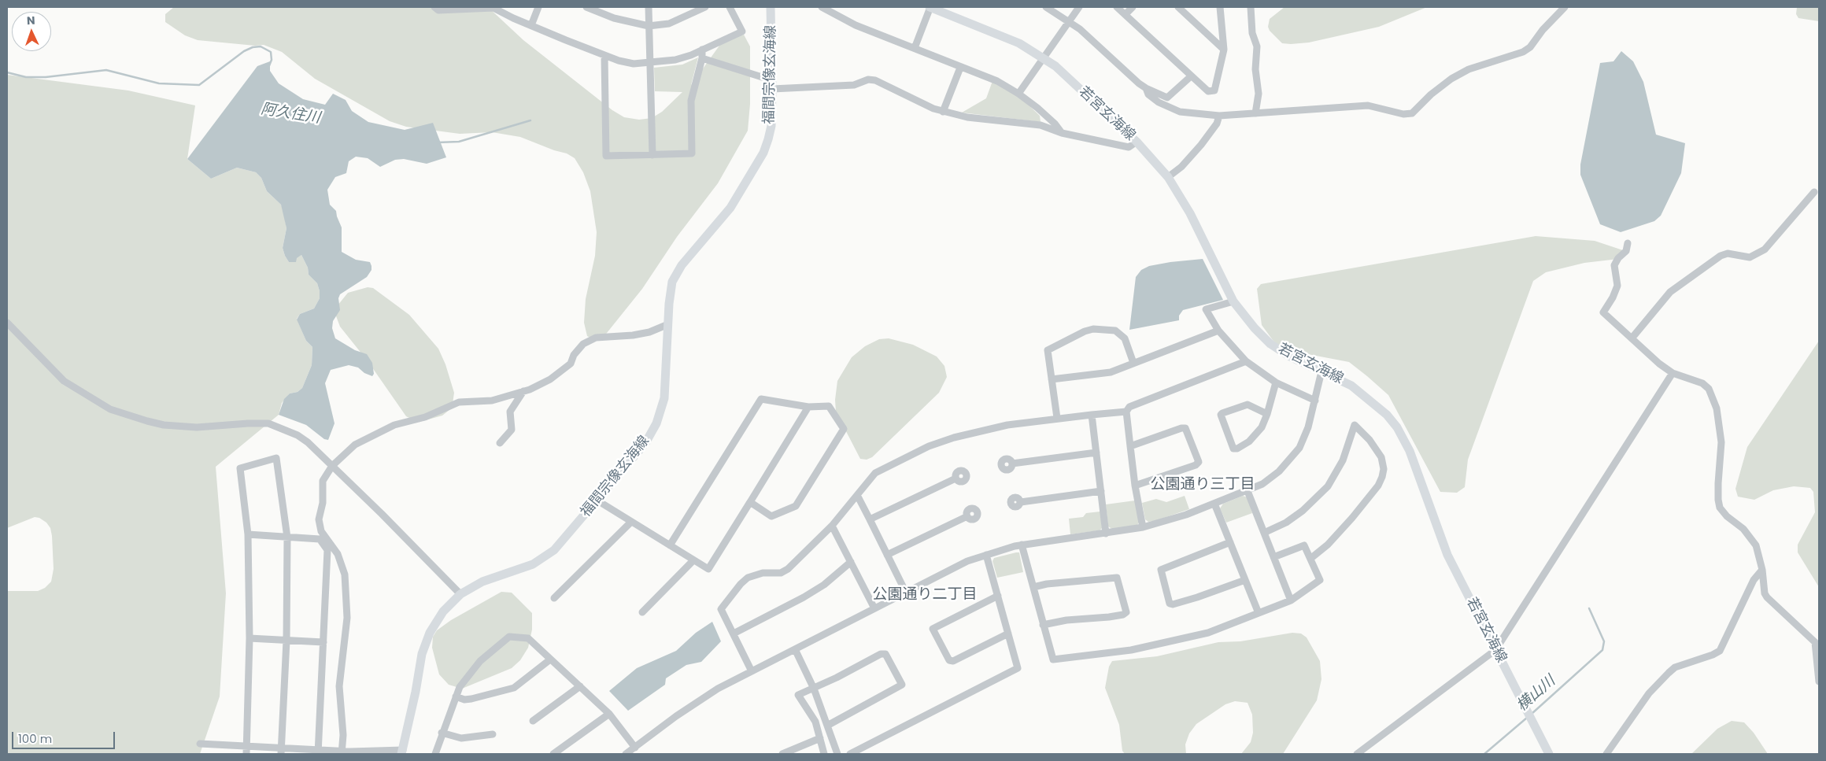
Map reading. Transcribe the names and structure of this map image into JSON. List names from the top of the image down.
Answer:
{
  "streets": {
    "main road": ["福間宗像玄海線", "若宮玄海線"]
  },
  "districts": ["公園通り三丁目", "公園通り二丁目"],
  "water": ["阿久住川", "横山川"],
  "scale_bar": "100 m",
  "north": "top"
}
